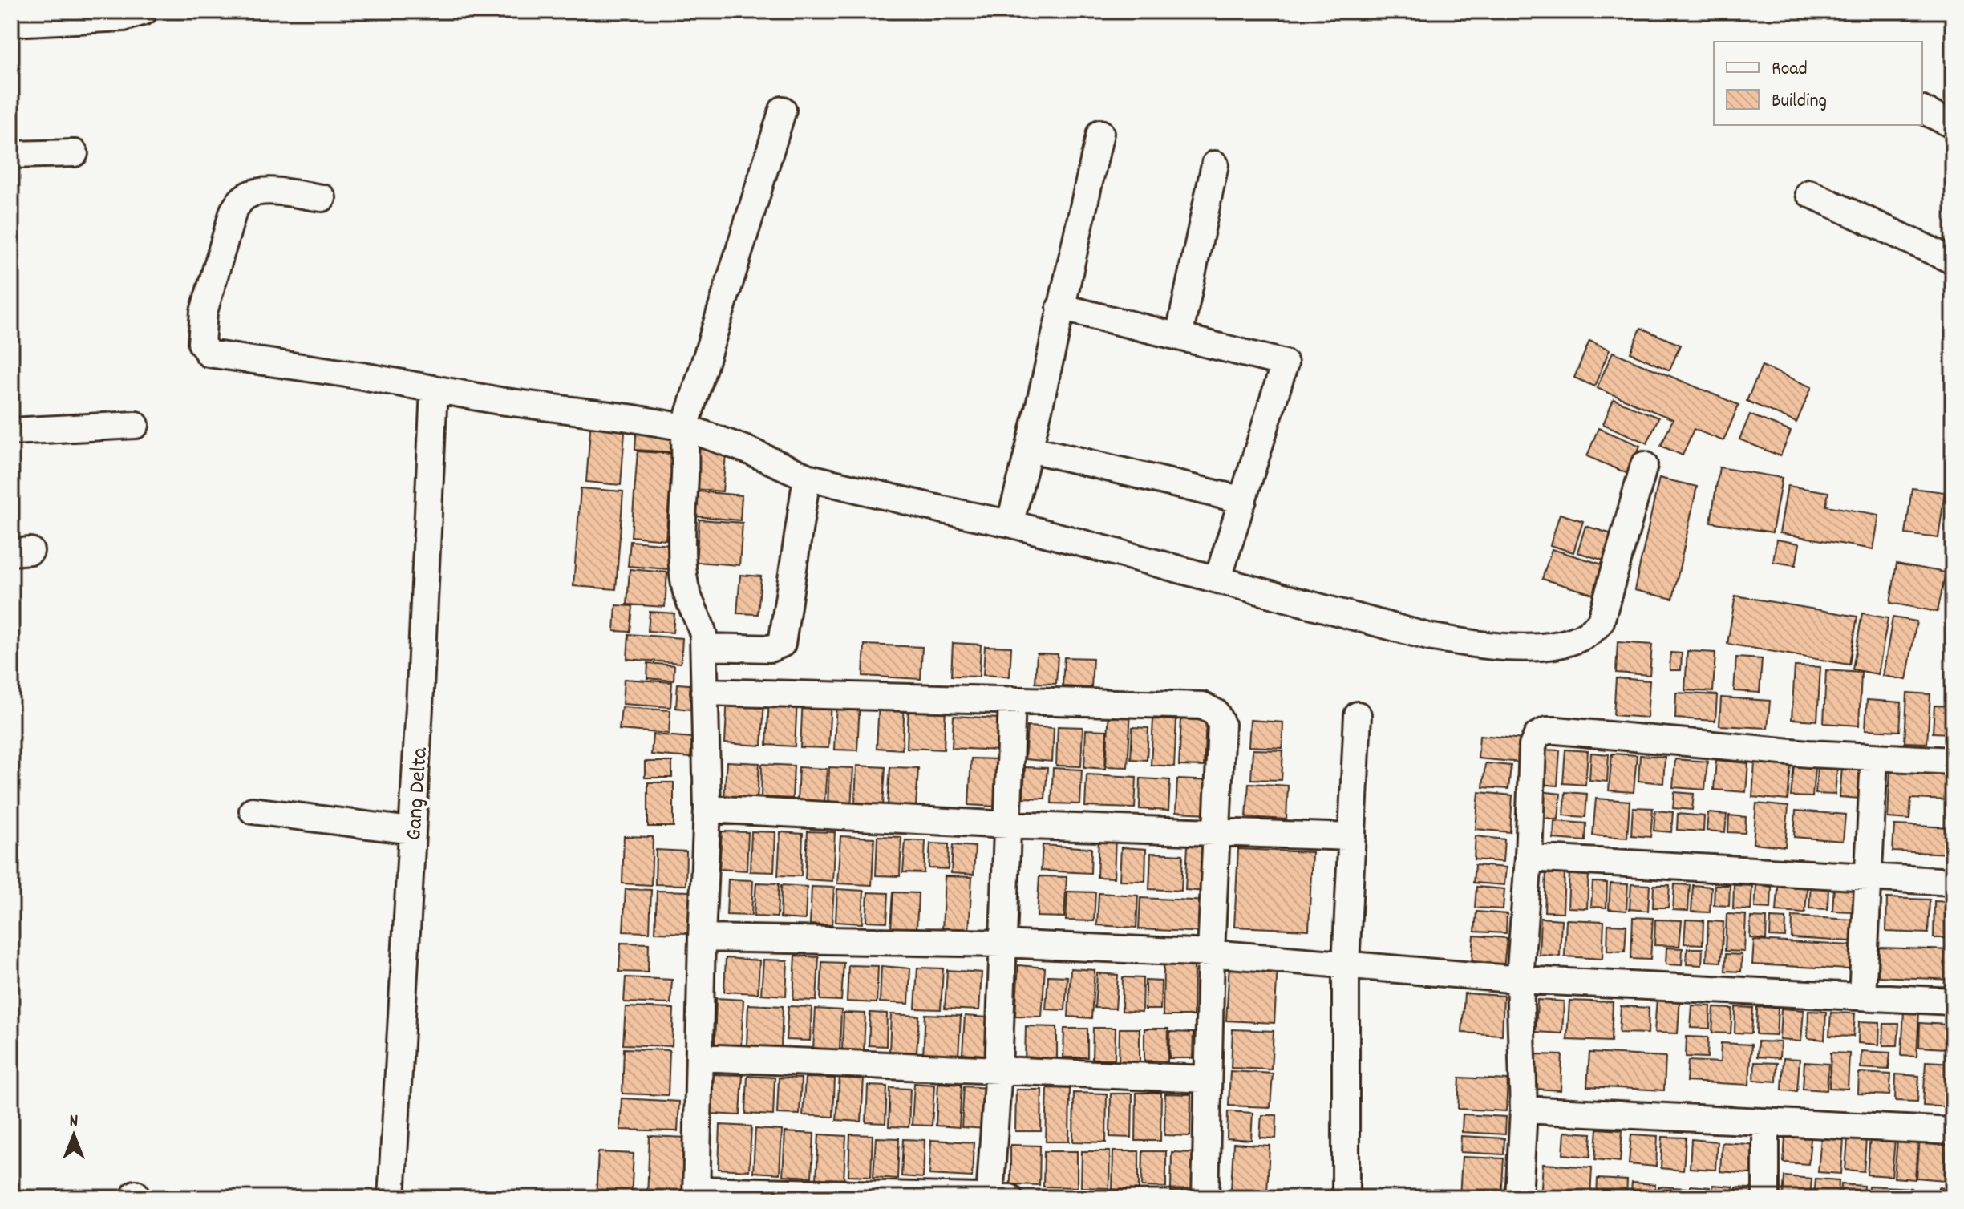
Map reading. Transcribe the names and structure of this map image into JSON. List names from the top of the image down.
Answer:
{
  "streets": {
    "street": ["Gang Delta"]
  },
  "legend": ["Road", "Building"],
  "north": "top"
}
